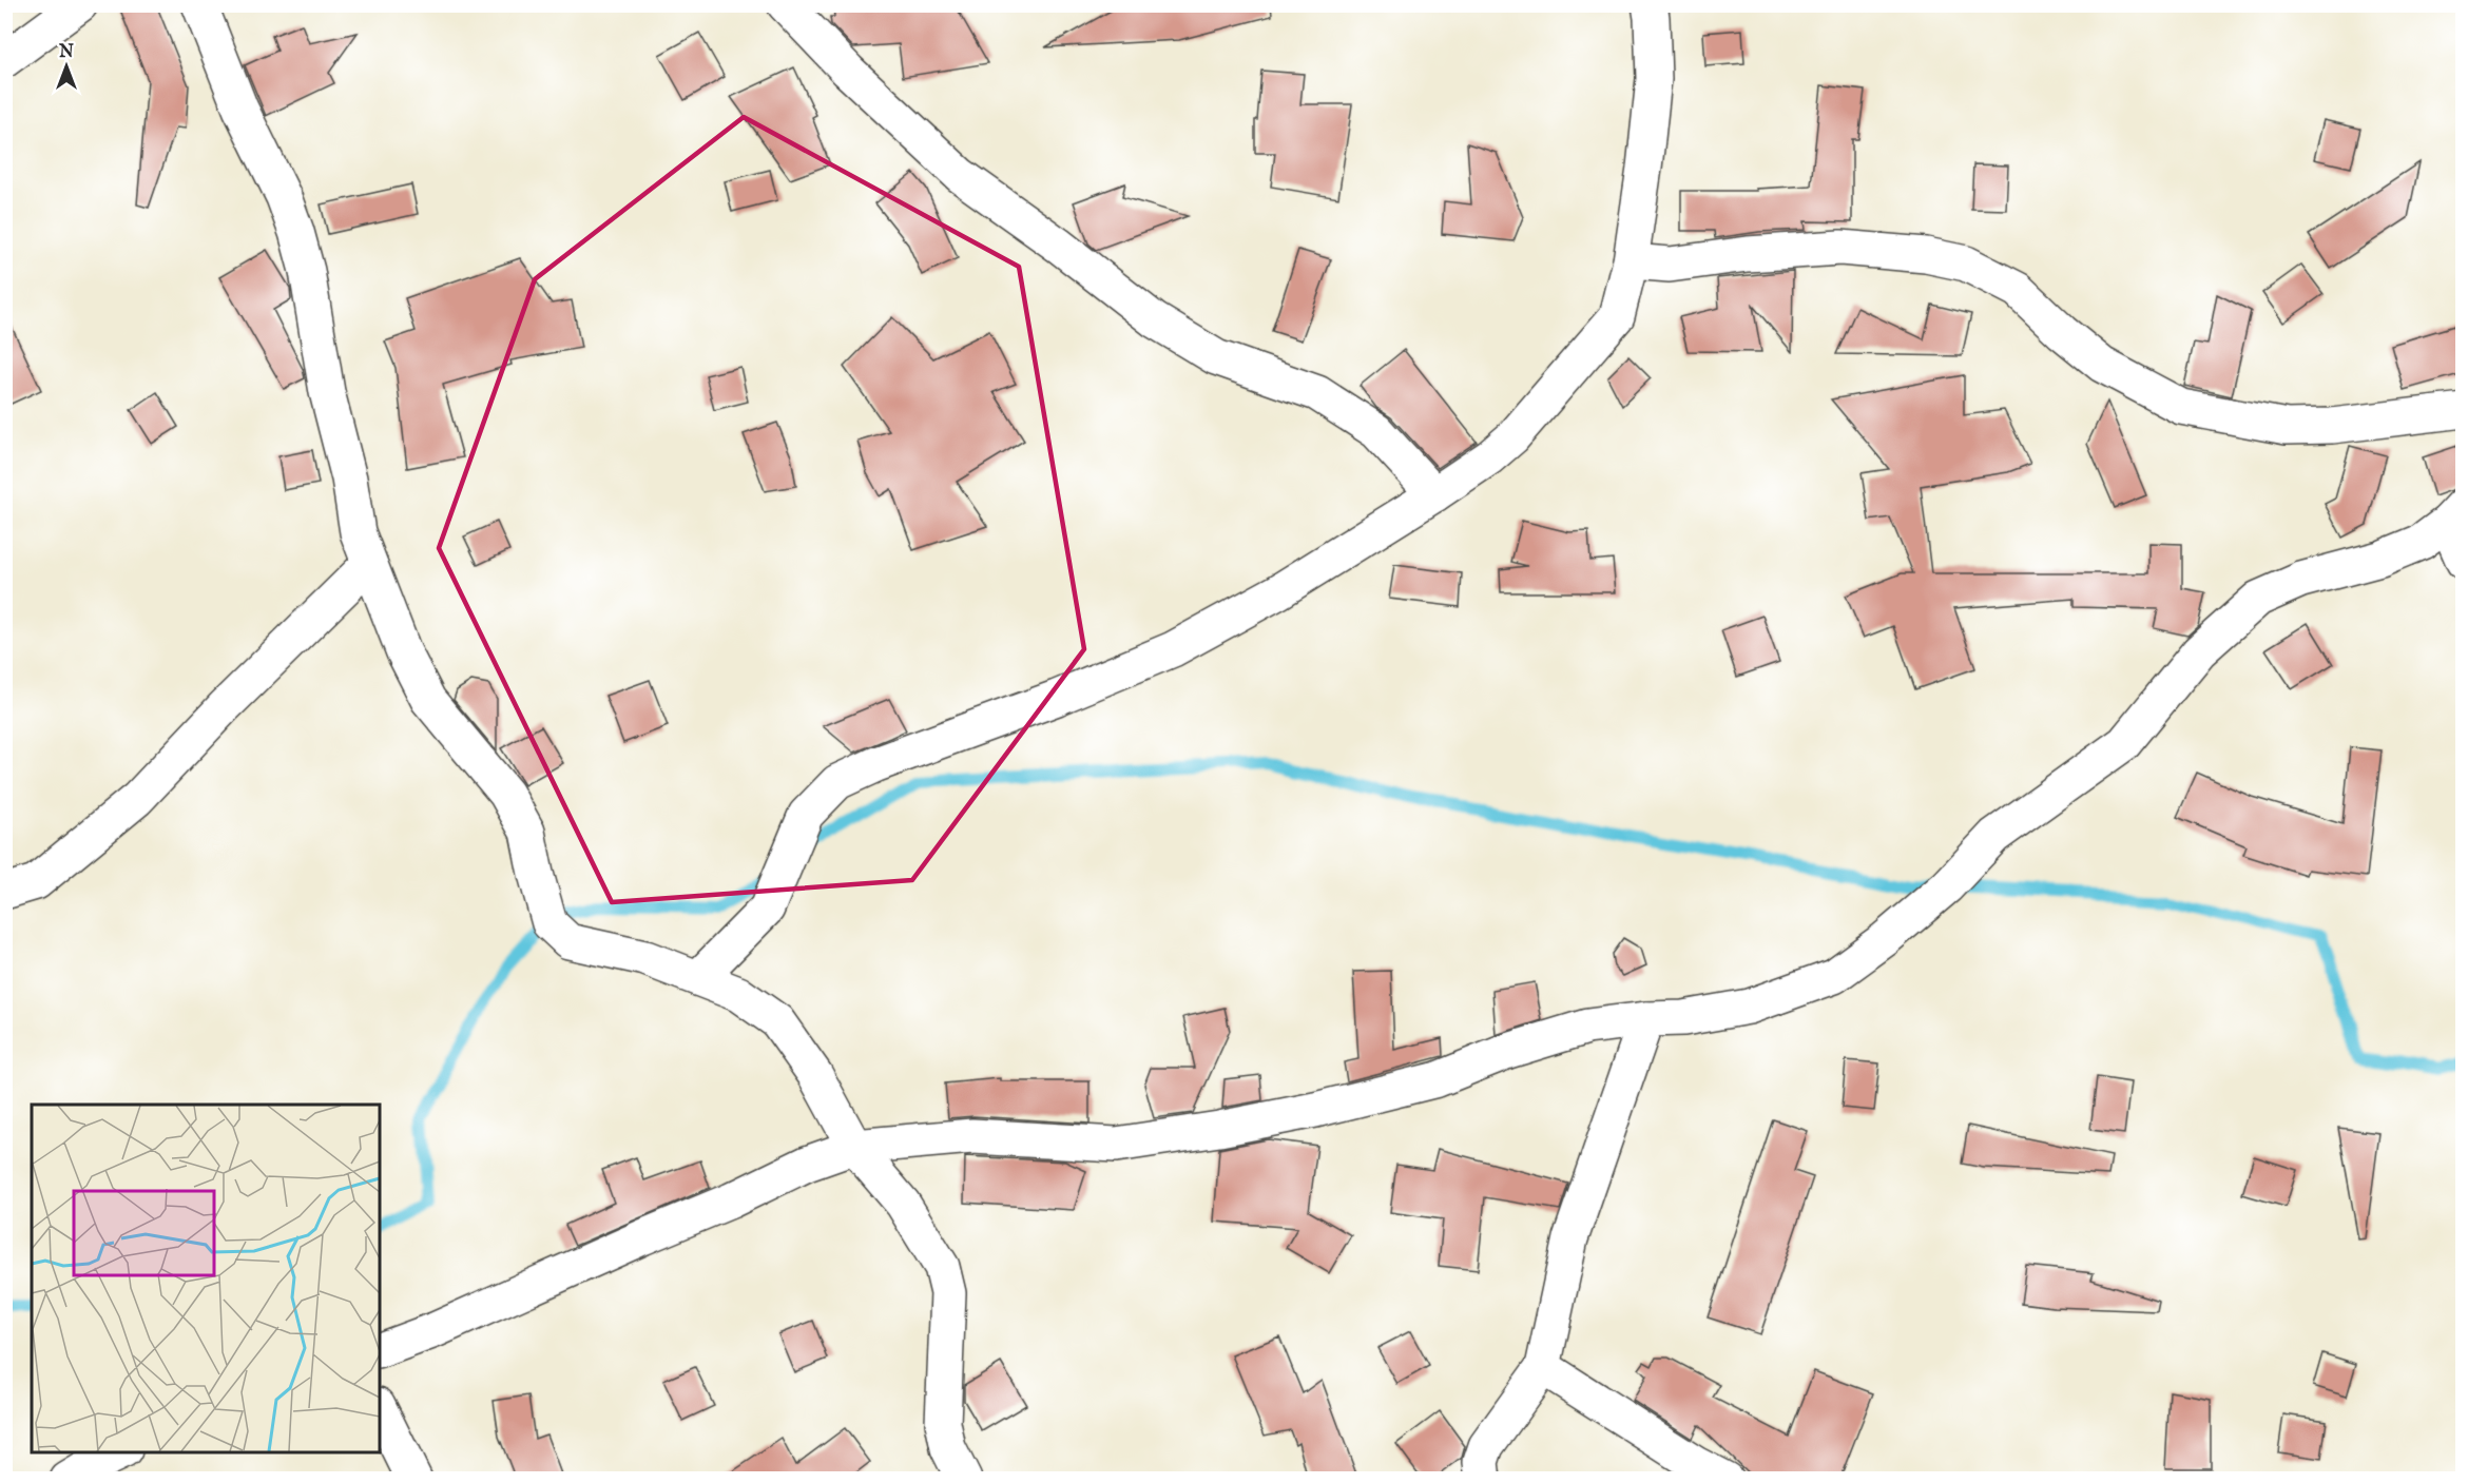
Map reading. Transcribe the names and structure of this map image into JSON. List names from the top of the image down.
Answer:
{
  "north": "top"
}
